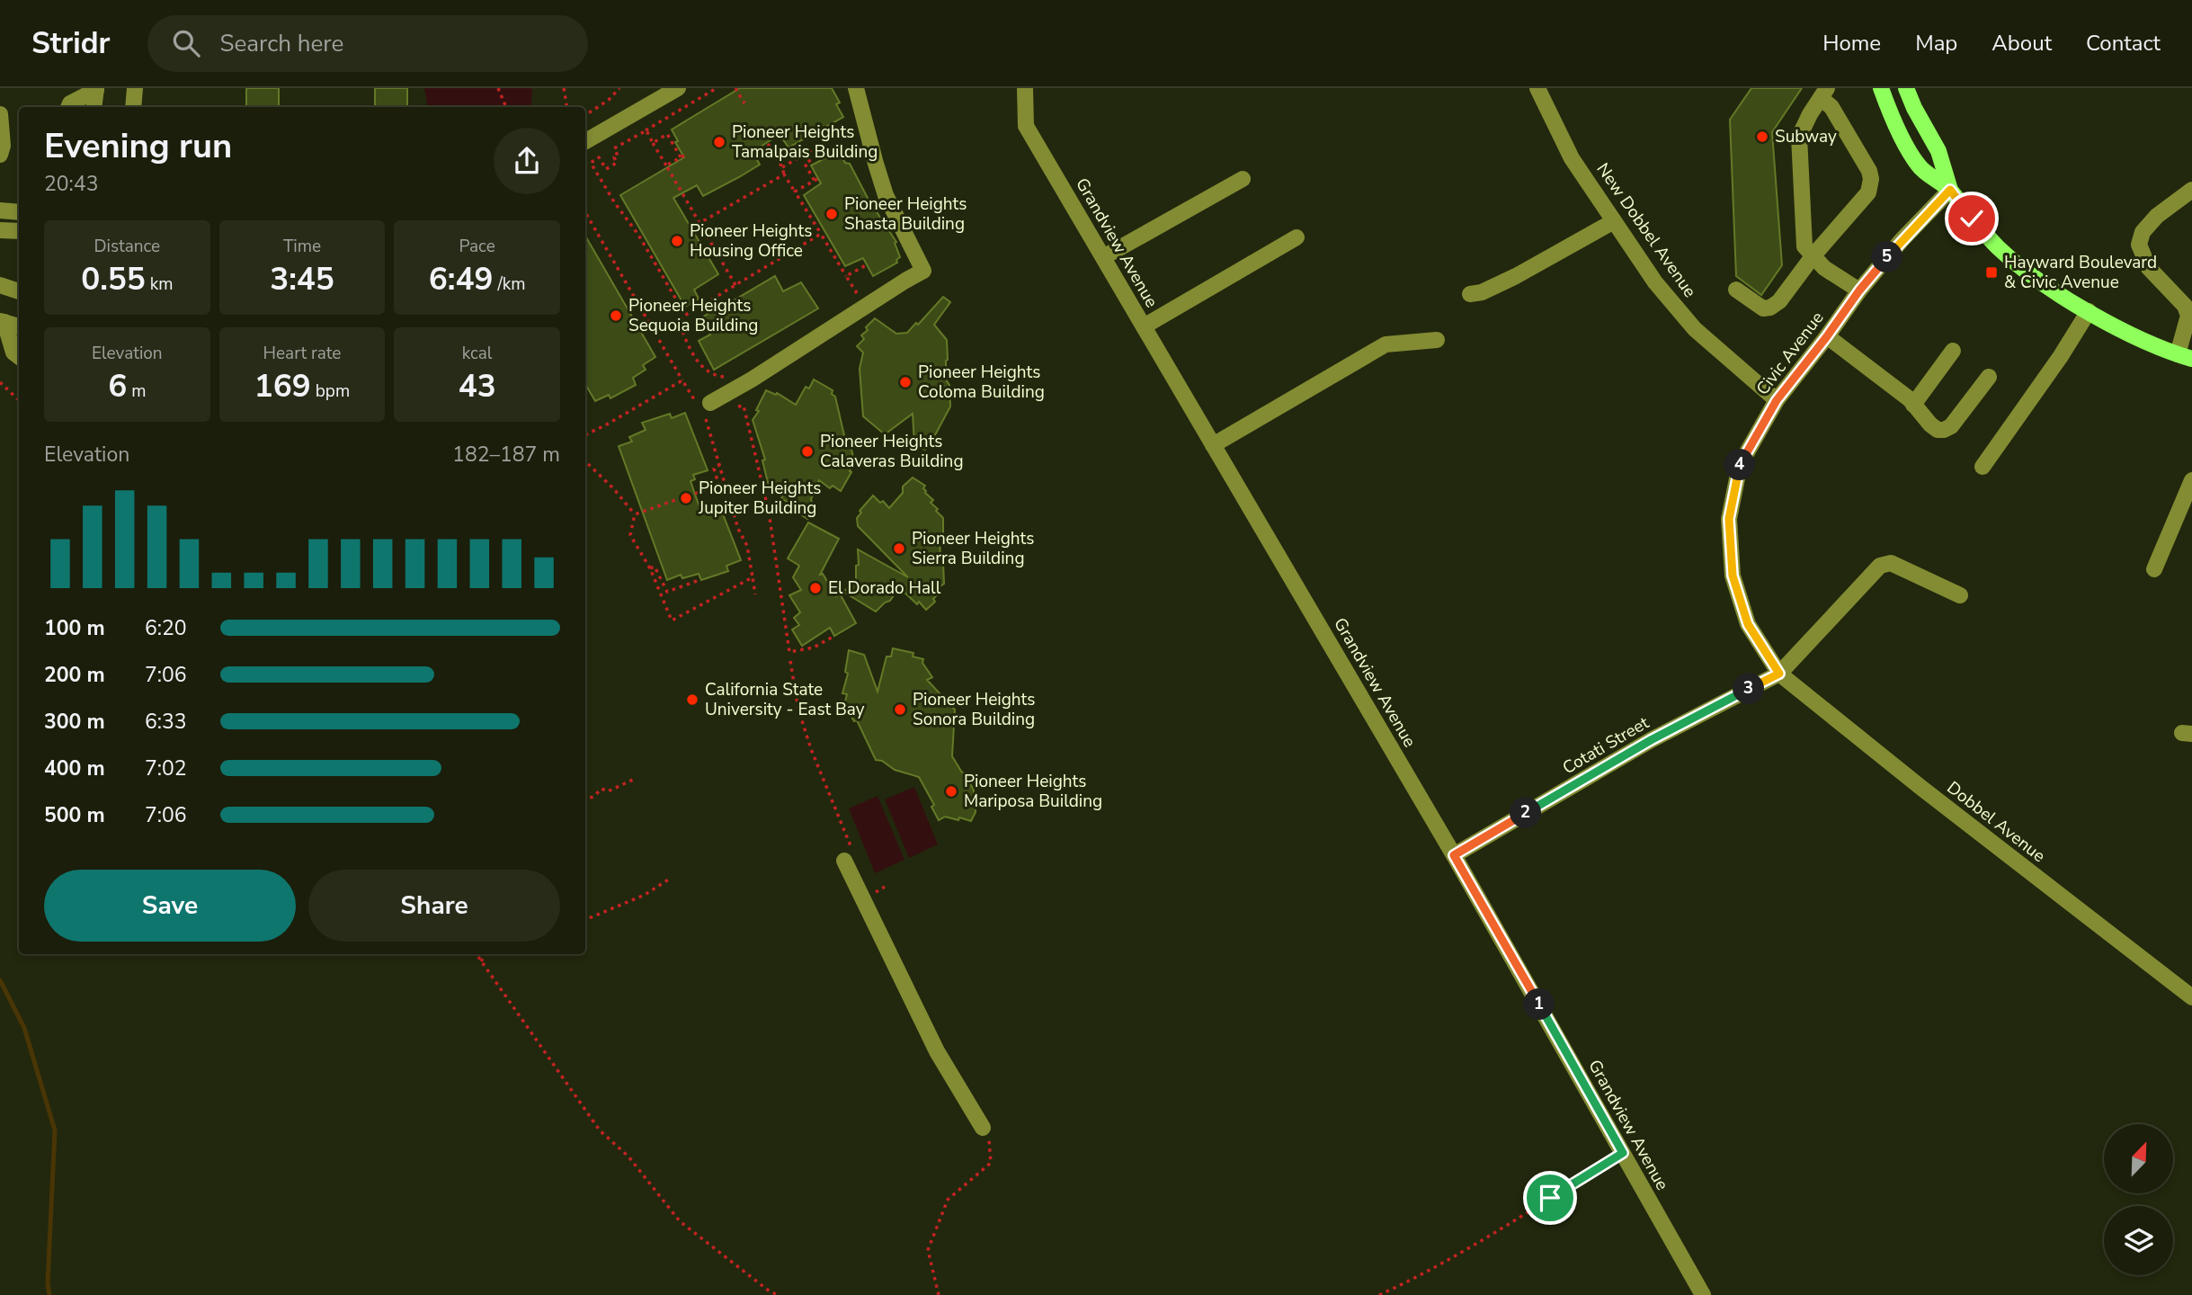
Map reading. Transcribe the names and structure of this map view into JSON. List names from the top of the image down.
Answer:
{
  "streets": {
    "street": [
      "New Dobbel Avenue",
      "Grandview Avenue",
      "Civic Avenue",
      "Cotati Street",
      "Dobbel Avenue"
    ]
  },
  "crossings": [
    ["New Dobbel Avenue", "Civic Avenue"],
    ["Grandview Avenue", "Cotati Street"],
    ["Civic Avenue", "Cotati Street"],
    ["Civic Avenue", "Dobbel Avenue"],
    ["Cotati Street", "Dobbel Avenue"]
  ],
  "places": {
    "other": [
      "Subway",
      "Pioneer Heights Tamalpais Building",
      "Pioneer Heights Shasta Building",
      "Pioneer Heights Housing Office",
      "Pioneer Heights Sequoia Building",
      "Pioneer Heights Coloma Building",
      "Pioneer Heights Calaveras Building",
      "Pioneer Heights Jupiter Building",
      "Pioneer Heights Sierra Building",
      "El Dorado Hall",
      "California State University - East Bay",
      "Pioneer Heights Sonora Building",
      "Pioneer Heights Mariposa Building"
    ],
    "transit": ["Hayward Boulevard & Civic Avenue"]
  },
  "north": "top right",
  "page": {
    "header": "Stridr",
    "search": "Search here",
    "nav": [
      "Home",
      "Map",
      "About",
      "Contact"
    ],
    "heading": ["Evening run", "20:43"],
    "stats": [
      ["Distance", "0.55 km"],
      ["Time", "3:45"],
      ["Pace", "6:49 /km"],
      ["Elevation", "6 m"],
      ["Heart rate", "169 bpm"],
      ["kcal", "43"]
    ],
    "pins": [
      "5",
      "4",
      "3",
      "2",
      "1"
    ],
    "chart": ["Elevation", "182–187 m"],
    "list": [
      {
        "name": "100 m",
        "note": "6:20"
      },
      {
        "name": "200 m",
        "note": "7:06"
      },
      {
        "name": "300 m",
        "note": "6:33"
      },
      {
        "name": "400 m",
        "note": "7:02"
      },
      {
        "name": "500 m",
        "note": "7:06"
      }
    ],
    "buttons": ["Save", "Share"]
  }
}
